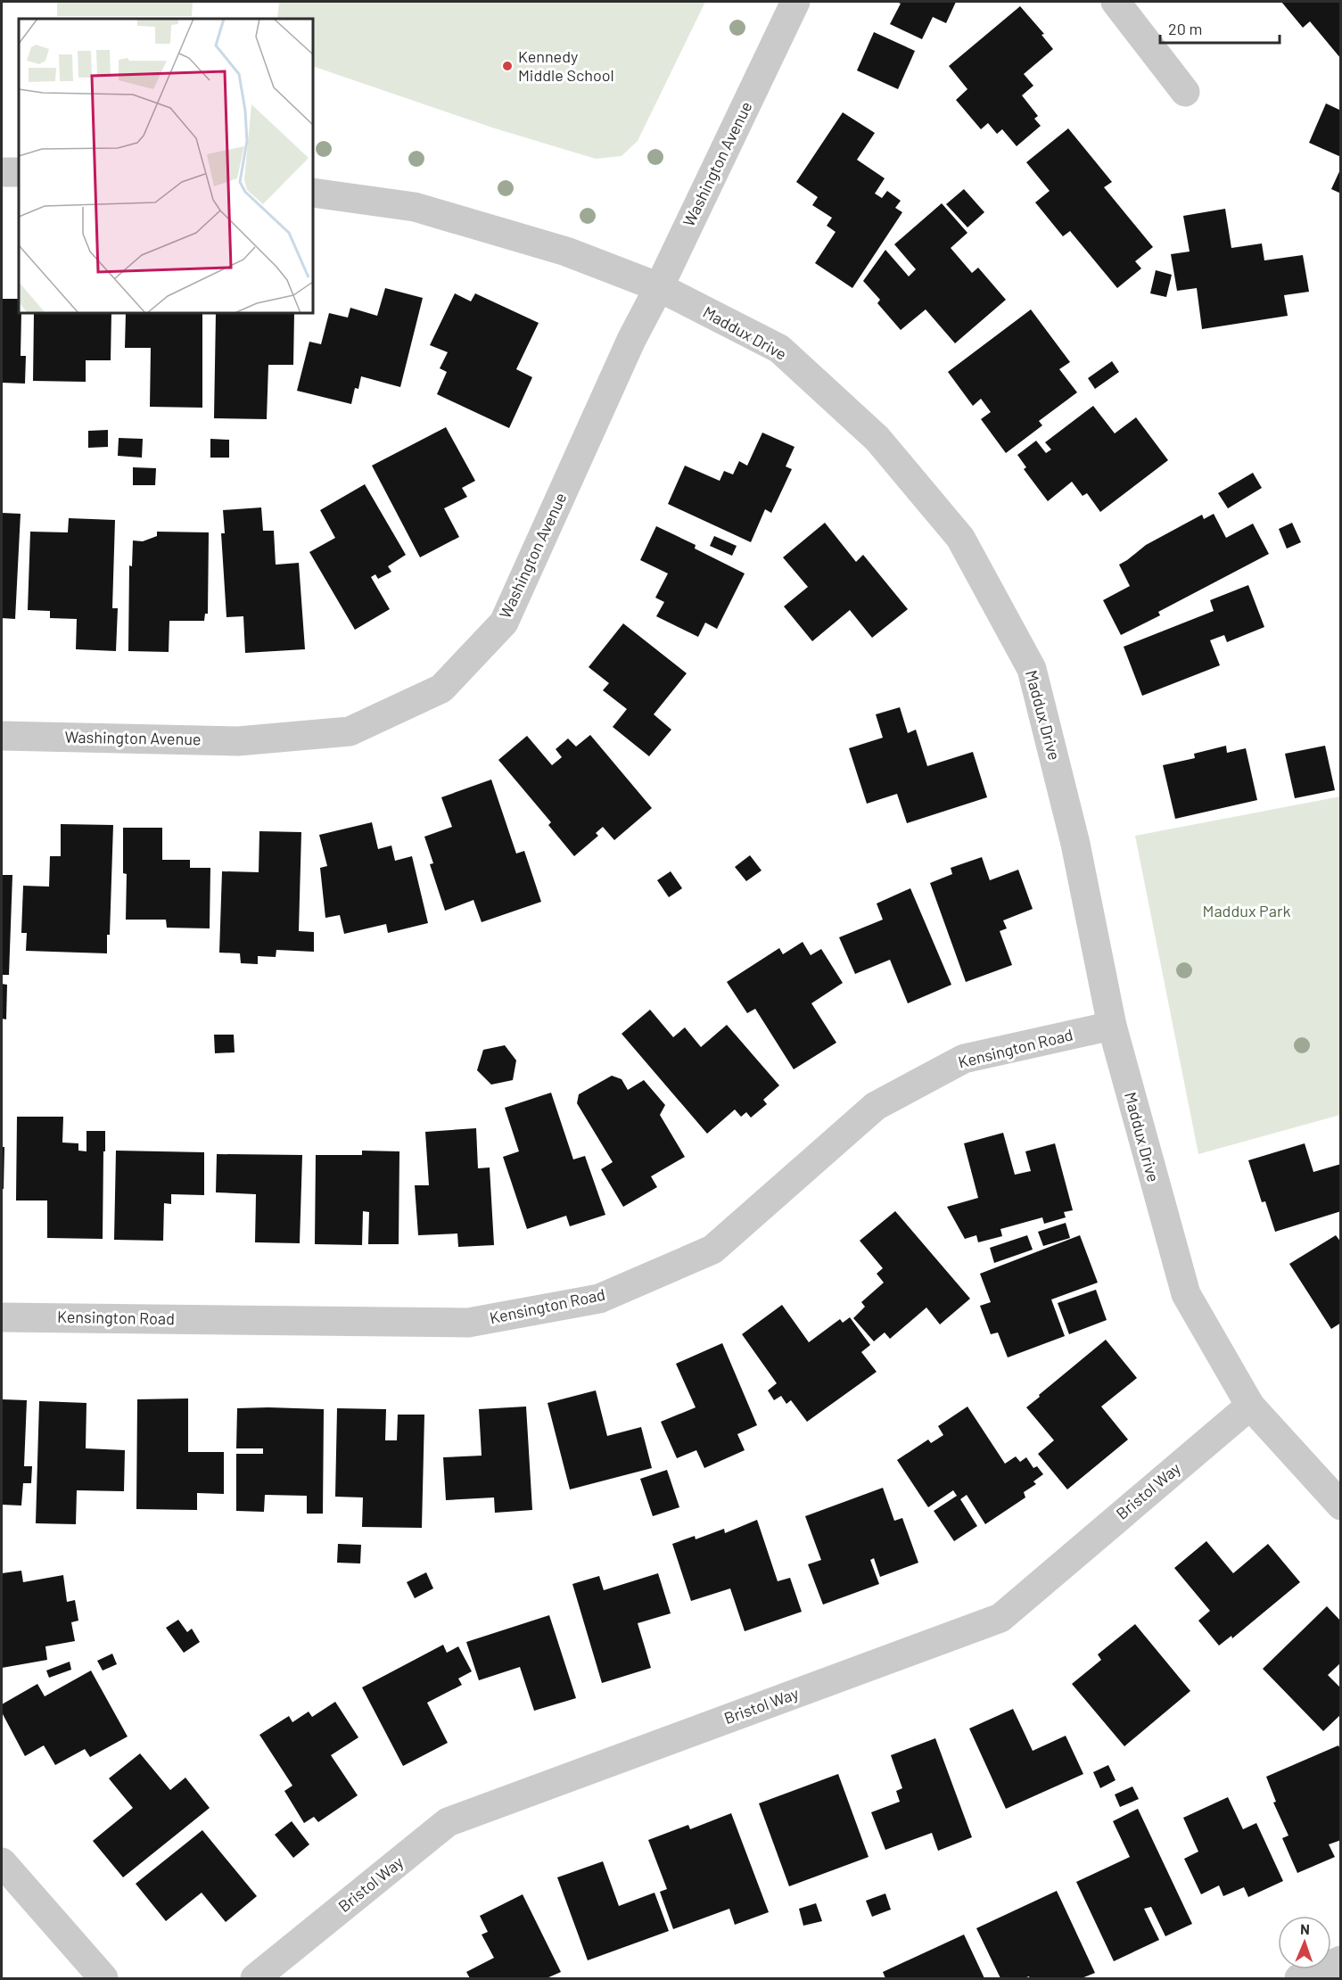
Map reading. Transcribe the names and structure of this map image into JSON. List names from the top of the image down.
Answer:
{
  "streets": {
    "street": [
      "Washington Avenue",
      "Maddux Drive",
      "Kensington Road",
      "Bristol Way"
    ]
  },
  "crossings": [
    ["Washington Avenue", "Maddux Drive"],
    ["Maddux Drive", "Kensington Road"],
    ["Maddux Drive", "Bristol Way"]
  ],
  "parks": ["Maddux Park"],
  "places": ["Kennedy Middle School"],
  "scale_bar": "20 m",
  "north": "top"
}
